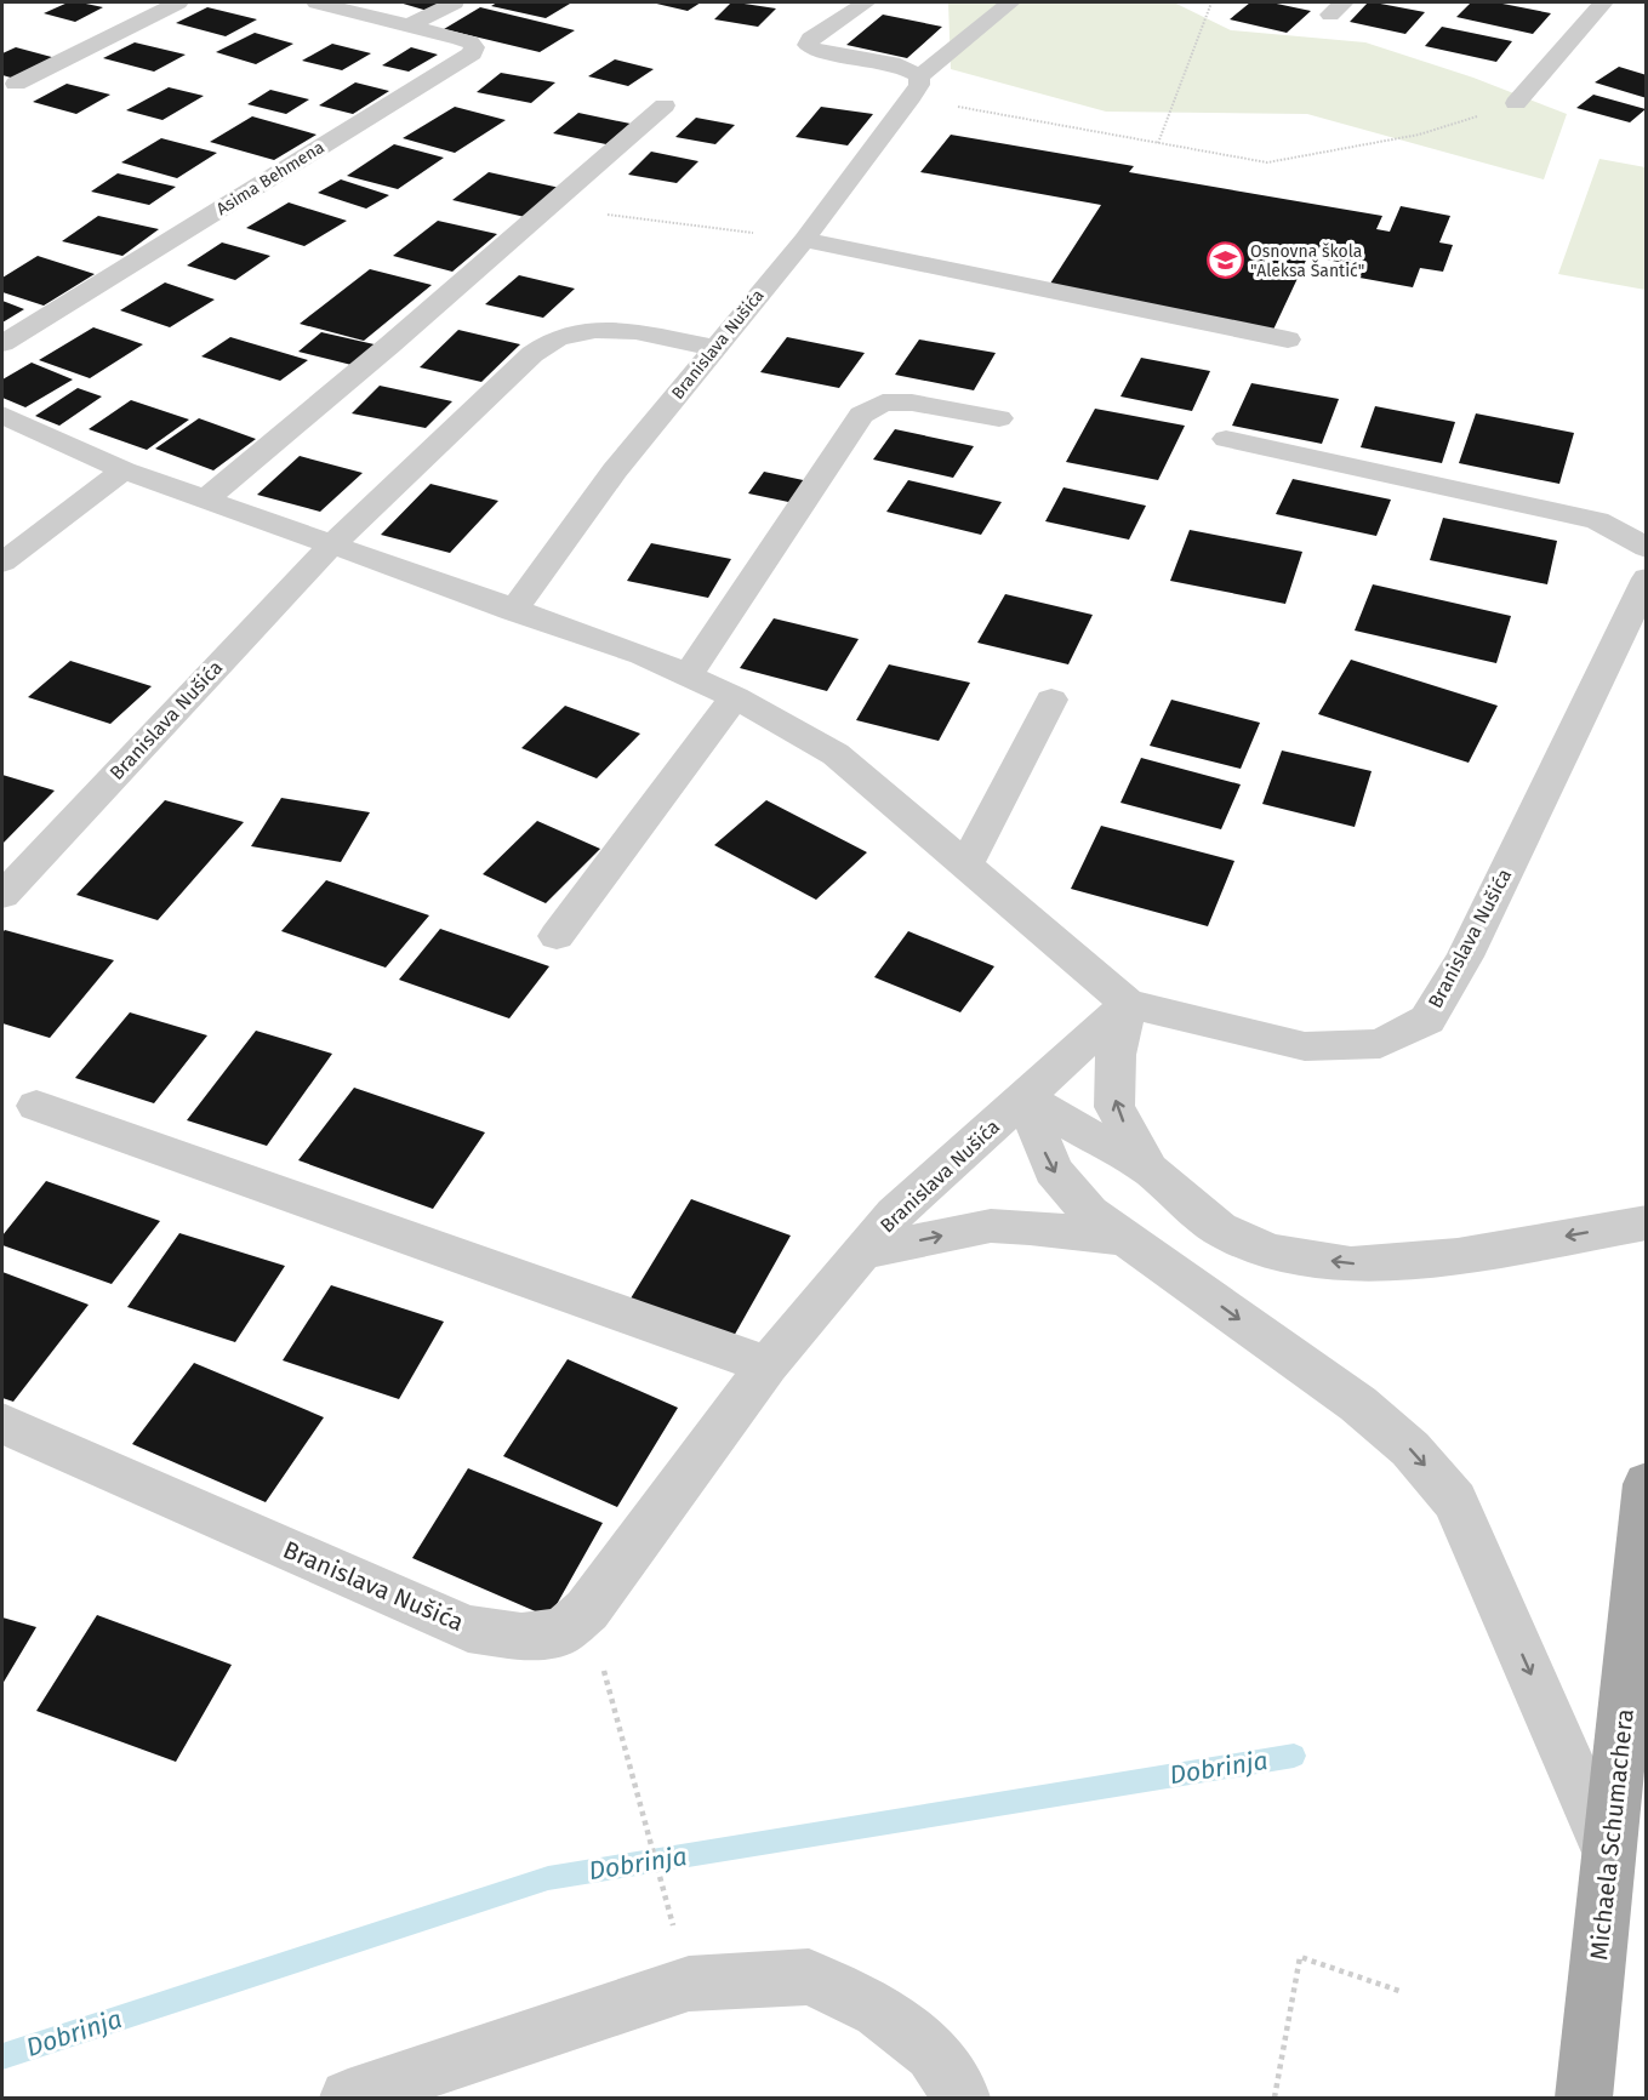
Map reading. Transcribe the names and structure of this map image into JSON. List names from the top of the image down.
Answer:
{
  "streets": {
    "main road": ["Michaela Schumachera"],
    "street": ["Asima Behmena", "Branislava Nušića"]
  },
  "water": ["Dobrinja"],
  "places": {
    "school or university": ["Osnovna škola \"Aleksa Šantić\""]
  }
}
